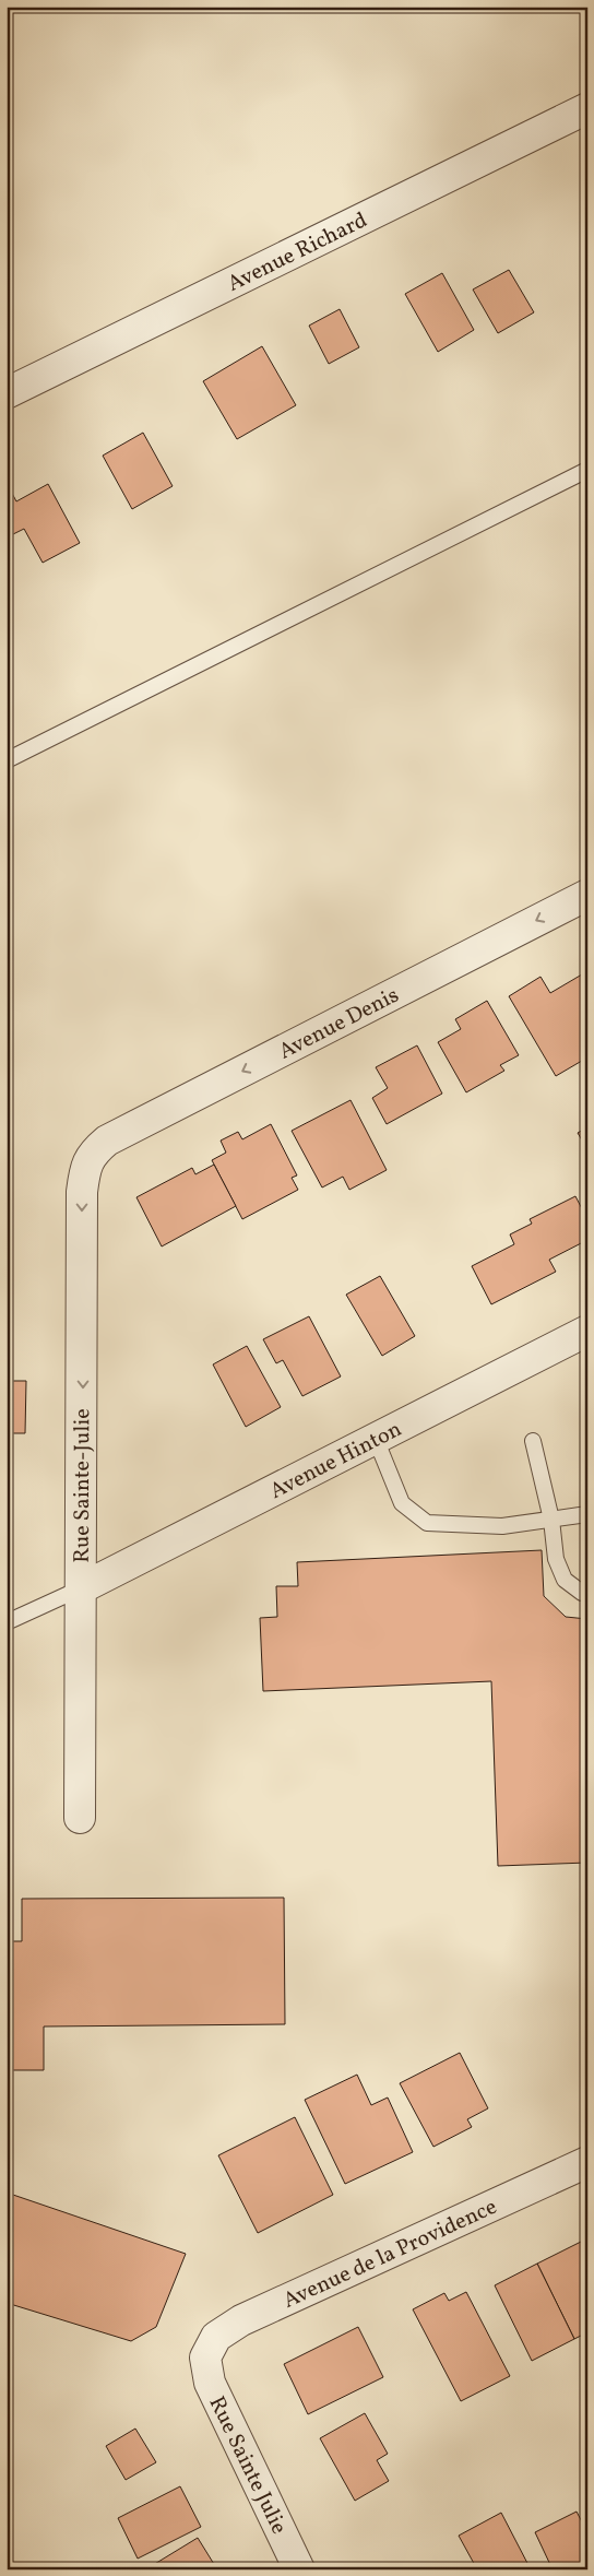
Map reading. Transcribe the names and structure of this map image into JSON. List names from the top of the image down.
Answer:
{
  "streets": {
    "street": [
      "Avenue Richard",
      "Avenue Denis",
      "Avenue Hinton",
      "Rue Sainte-Julie",
      "Avenue de la Providence",
      "Rue Sainte Julie"
    ]
  },
  "crossings": [
    ["Avenue Denis", "Rue Sainte-Julie"],
    ["Avenue Hinton", "Rue Sainte-Julie"],
    ["Avenue de la Providence", "Rue Sainte Julie"]
  ],
  "one_way": ["Avenue Denis", "Rue Sainte-Julie"]
}
